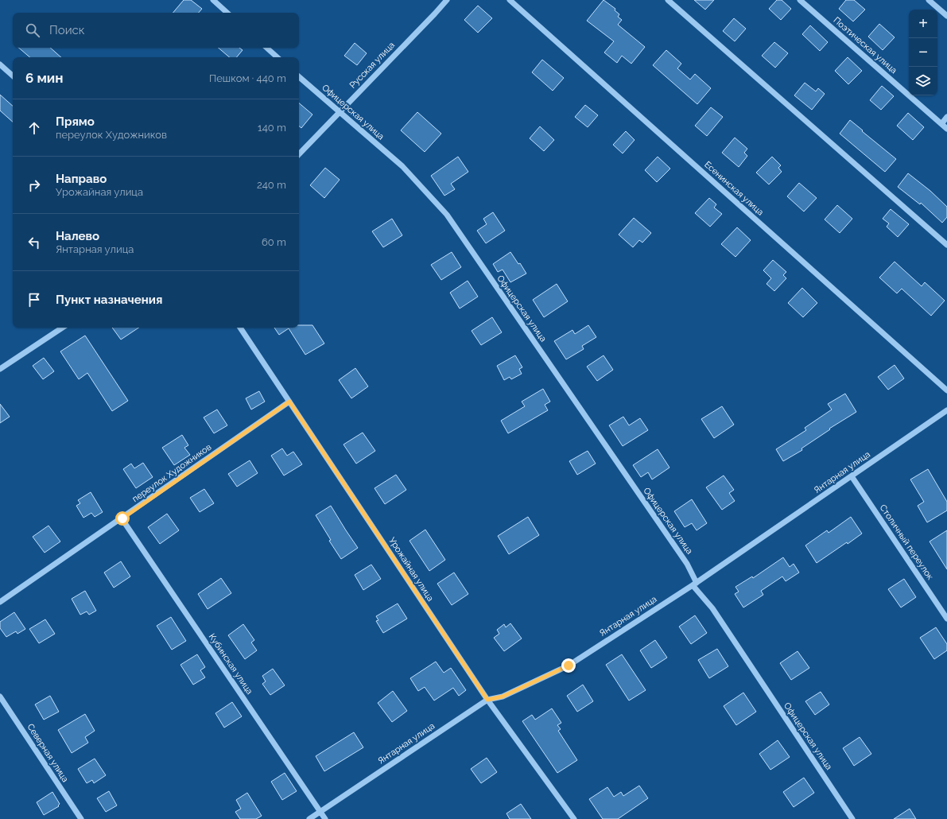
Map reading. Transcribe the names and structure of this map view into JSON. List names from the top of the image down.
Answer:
{
  "streets": {
    "street": [
      "Поэтическая улица",
      "Русская улица",
      "Офицерская улица",
      "Есенинская улица",
      "Янтарная улица",
      "переулок Художников",
      "Столичный переулок",
      "Урожайная улица",
      "Кубинская улица",
      "Северная улица"
    ]
  },
  "crossings": [
    ["Русская улица", "Офицерская улица"],
    ["Офицерская улица", "Янтарная улица"],
    ["Янтарная улица", "Столичный переулок"],
    ["Янтарная улица", "Урожайная улица"],
    ["Янтарная улица", "Кубинская улица"],
    ["переулок Художников", "Урожайная улица"],
    ["переулок Художников", "Кубинская улица"]
  ],
  "page": {
    "map_buttons": ["+", "−"],
    "search": "Поиск",
    "heading": ["6 мин", "Пешком · 440 m"],
    "list": [
      ["Прямо", "переулок Художников", "140 m"],
      ["Направо", "Урожайная улица", "240 m"],
      ["Налево", "Янтарная улица", "60 m"],
      "Пункт назначения"
    ]
  }
}
